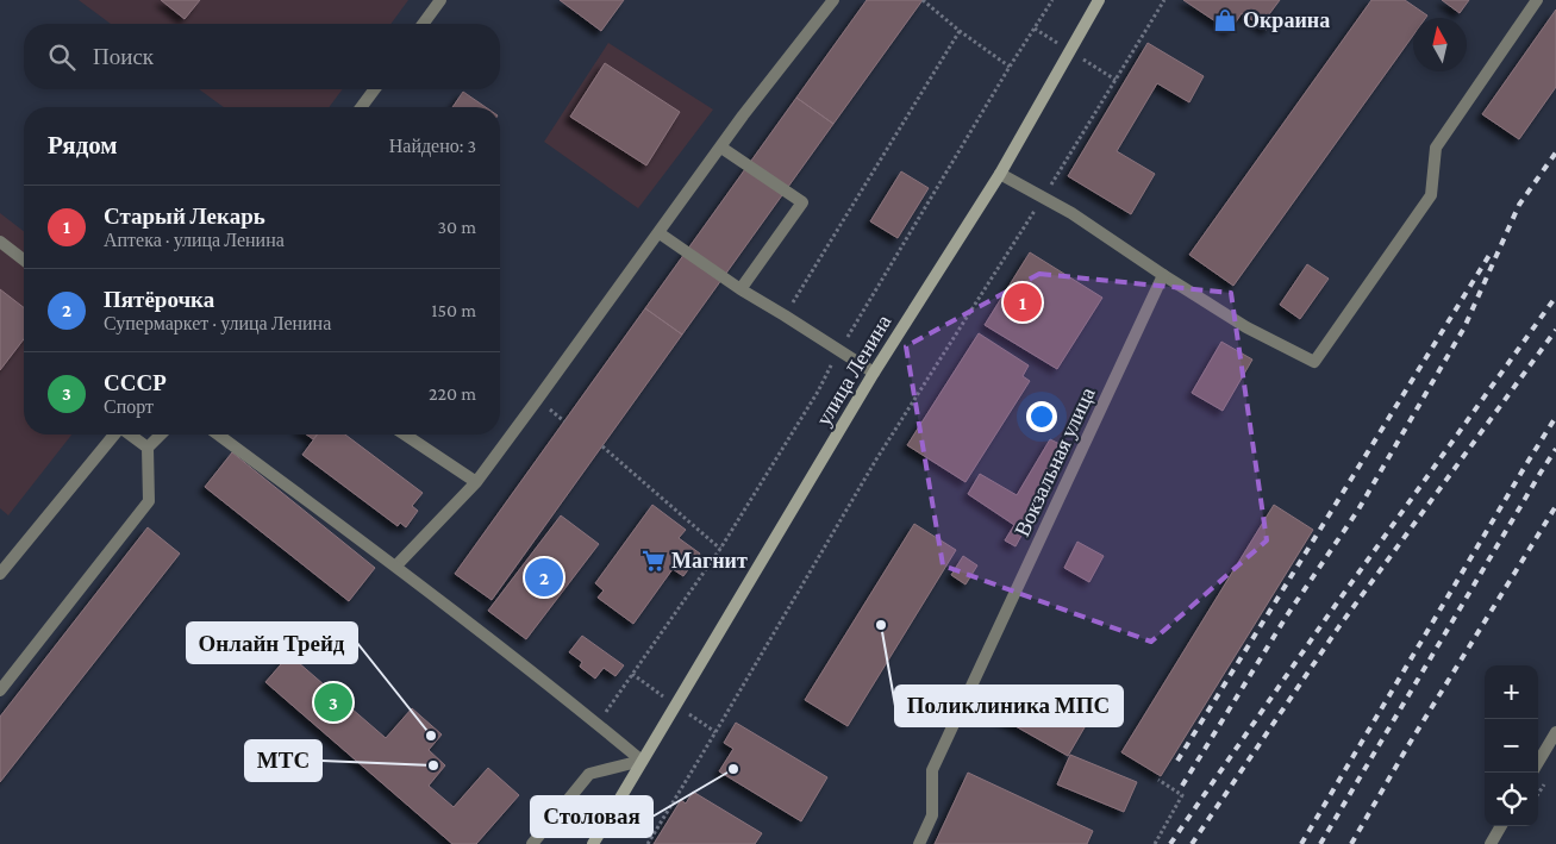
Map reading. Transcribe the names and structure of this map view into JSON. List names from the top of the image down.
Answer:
{
  "streets": {
    "main road": ["улица Ленина"],
    "street": ["Вокзальная улица"]
  },
  "places": {
    "shop": ["Окраина"],
    "supermarket": ["Магнит"],
    "other": [
      "Поликлиника МПС",
      "Онлайн Трейд",
      "МТС",
      "Столовая"
    ]
  },
  "north": "top",
  "page": {
    "search": "Поиск",
    "heading": ["Рядом", "Найдено: 3"],
    "list": [
      {
        "mark": "1",
        "name": "Старый Лекарь",
        "note": "Аптека · улица Ленина",
        "value": "30 m"
      },
      {
        "mark": "2",
        "name": "Пятёрочка",
        "note": "Супермаркет · улица Ленина",
        "value": "150 m"
      },
      {
        "mark": "3",
        "name": "СССР",
        "note": "Спорт",
        "value": "220 m"
      }
    ],
    "pins": ["1", "2", "3"],
    "map_buttons": ["+", "−"]
  }
}
